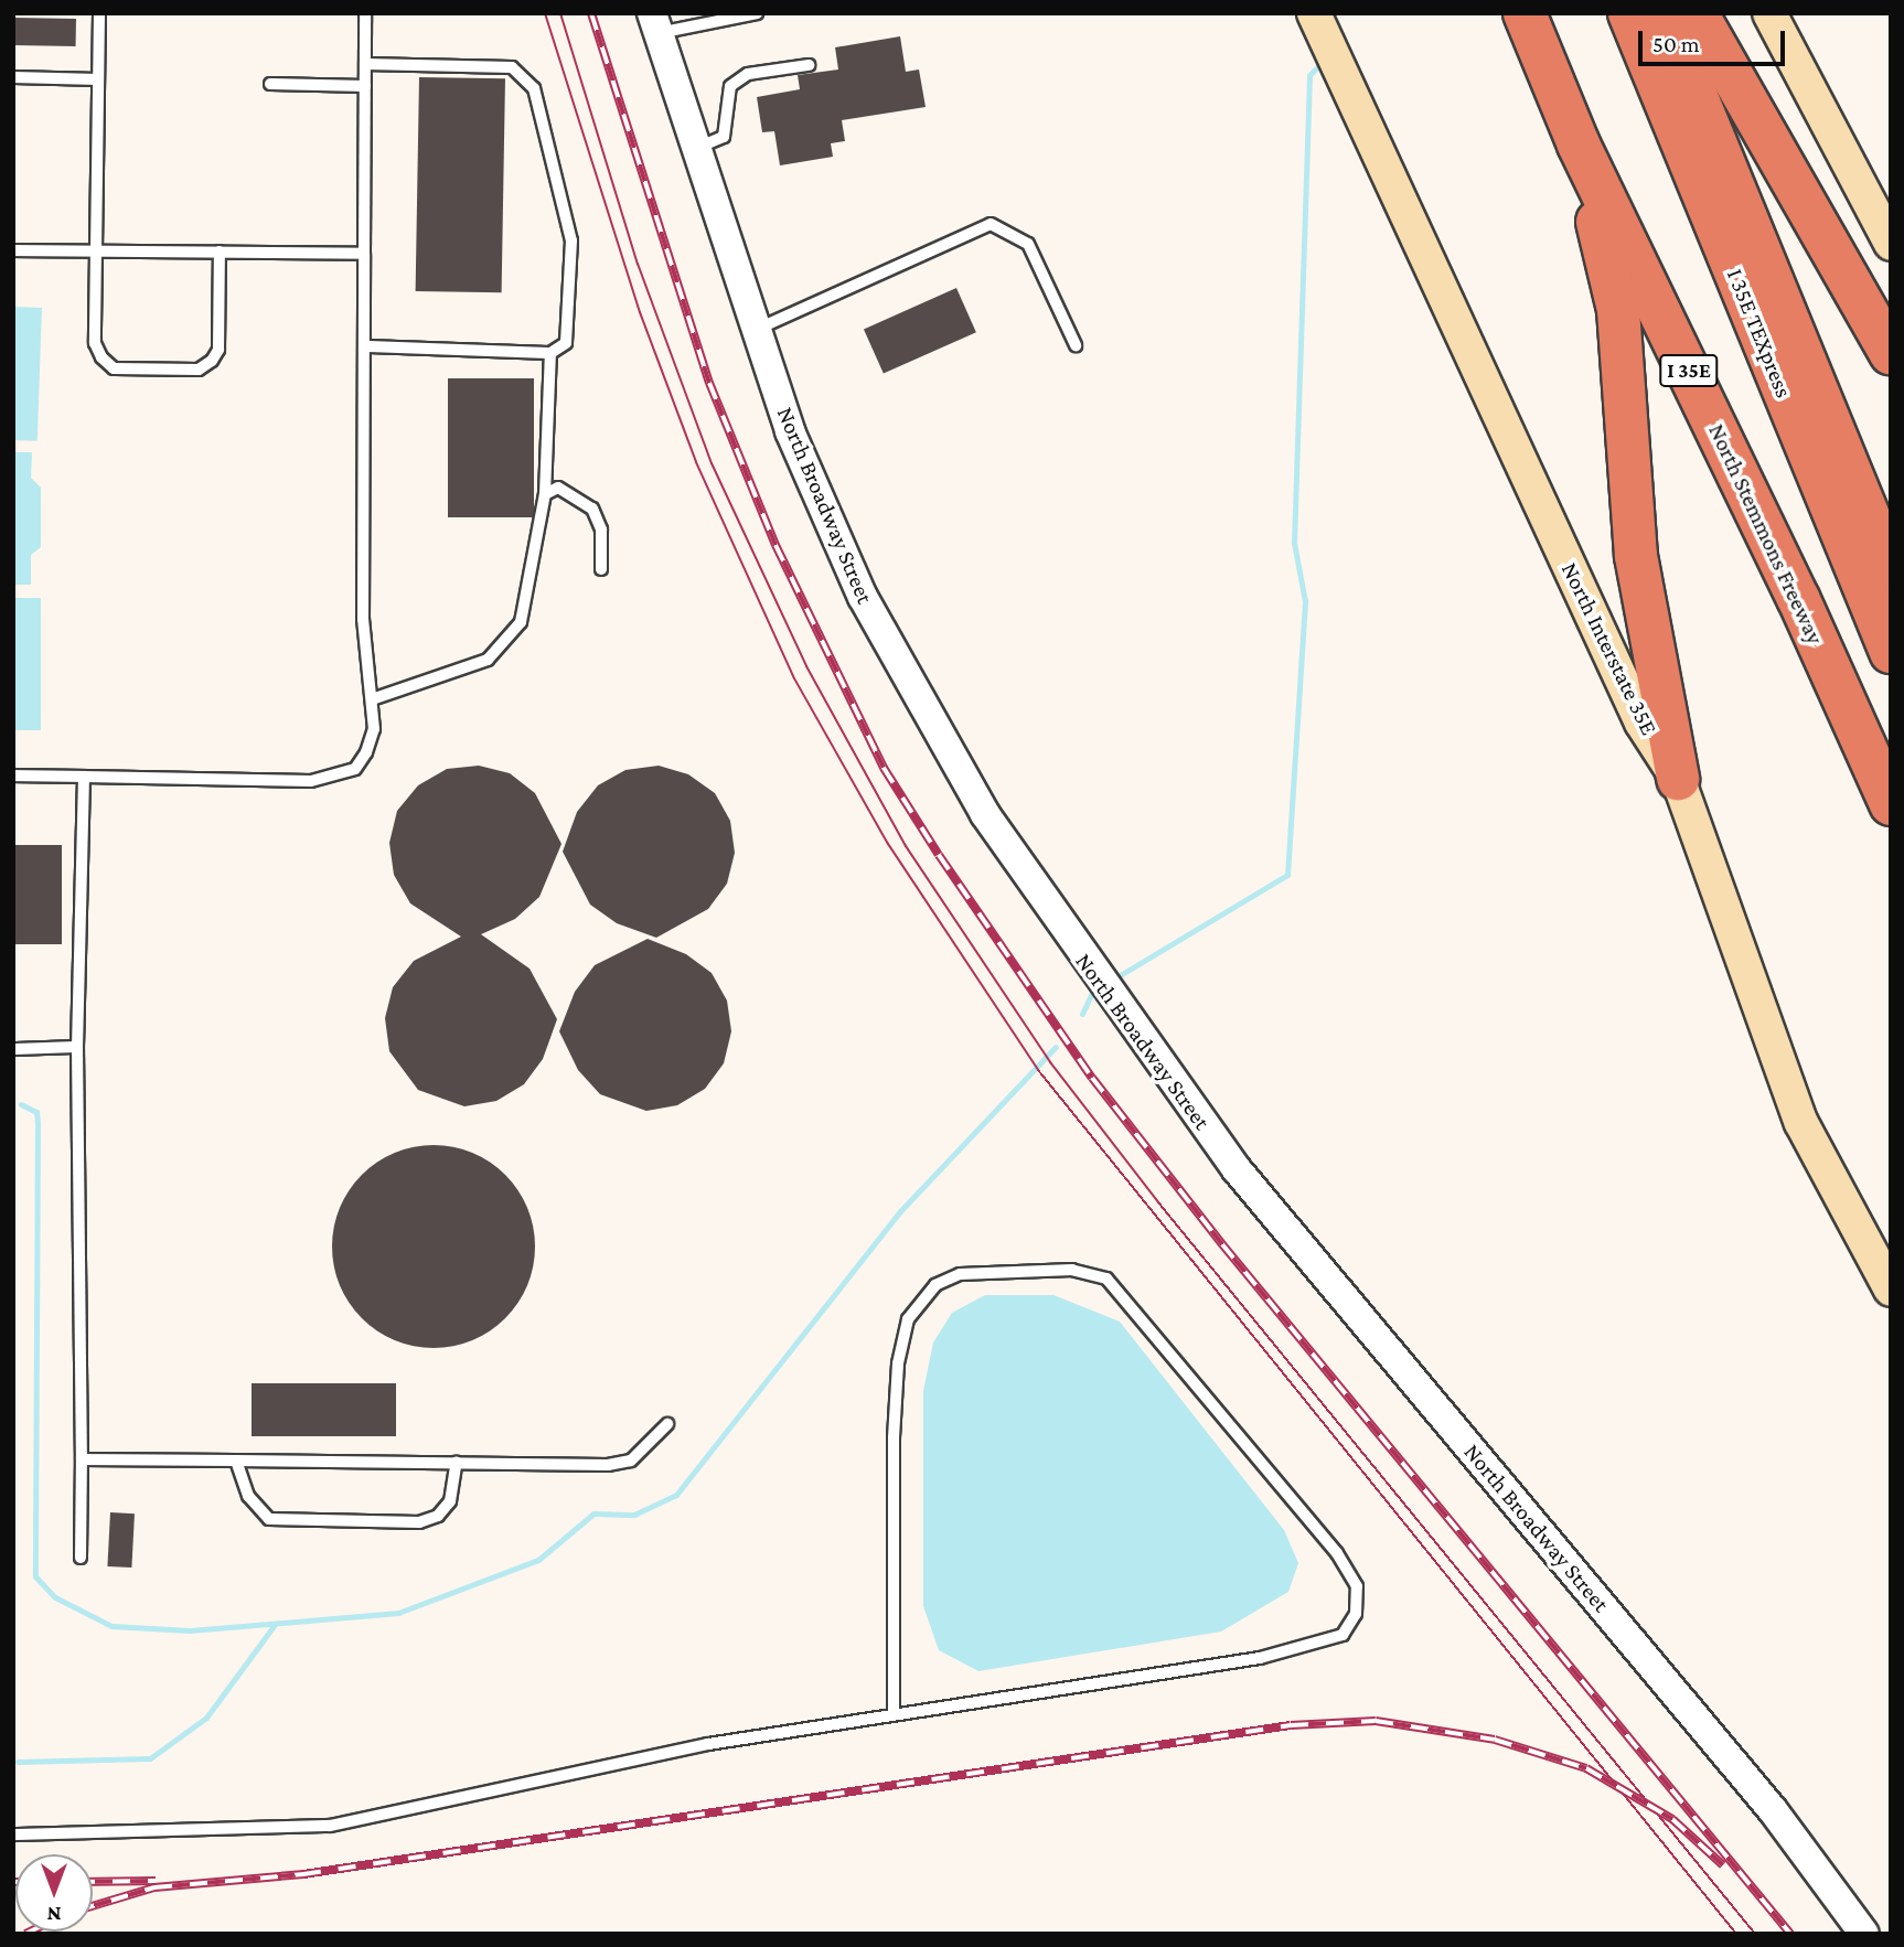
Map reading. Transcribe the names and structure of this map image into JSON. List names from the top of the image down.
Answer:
{
  "streets": {
    "highway": ["I 35E TEXpress", "I 35E", "North Stemmons Freeway"],
    "main road": ["North Interstate 35E"],
    "street": ["North Broadway Street"]
  },
  "scale_bar": "50 m",
  "north": "bottom"
}
